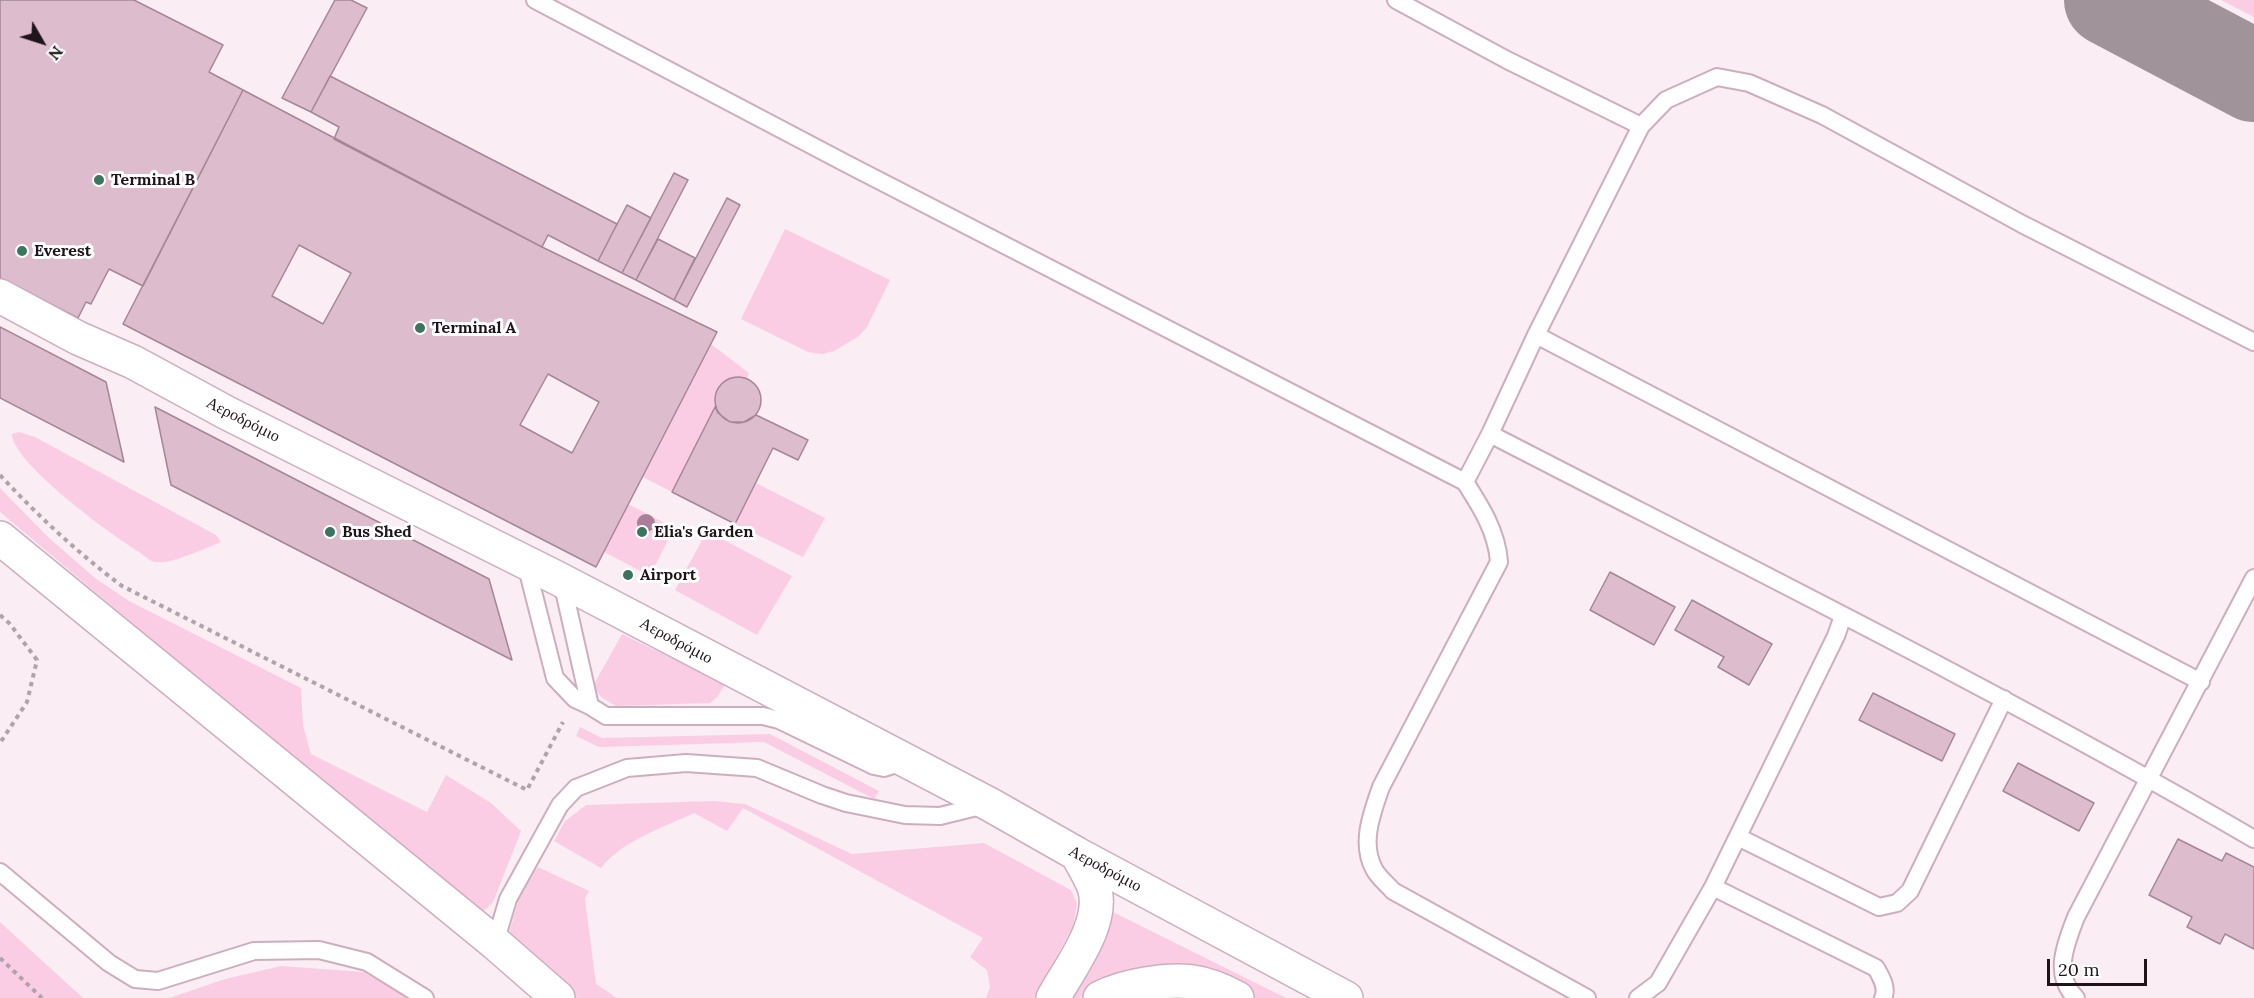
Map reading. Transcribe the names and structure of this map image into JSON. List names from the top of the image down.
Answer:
{
  "streets": {
    "main road": ["Αεροδρόμιο"]
  },
  "places": [
    "Terminal B",
    "Everest",
    "Terminal A",
    "Bus Shed",
    "Elia's Garden",
    "Airport"
  ],
  "scale_bar": "20 m",
  "north": "bottom right"
}
